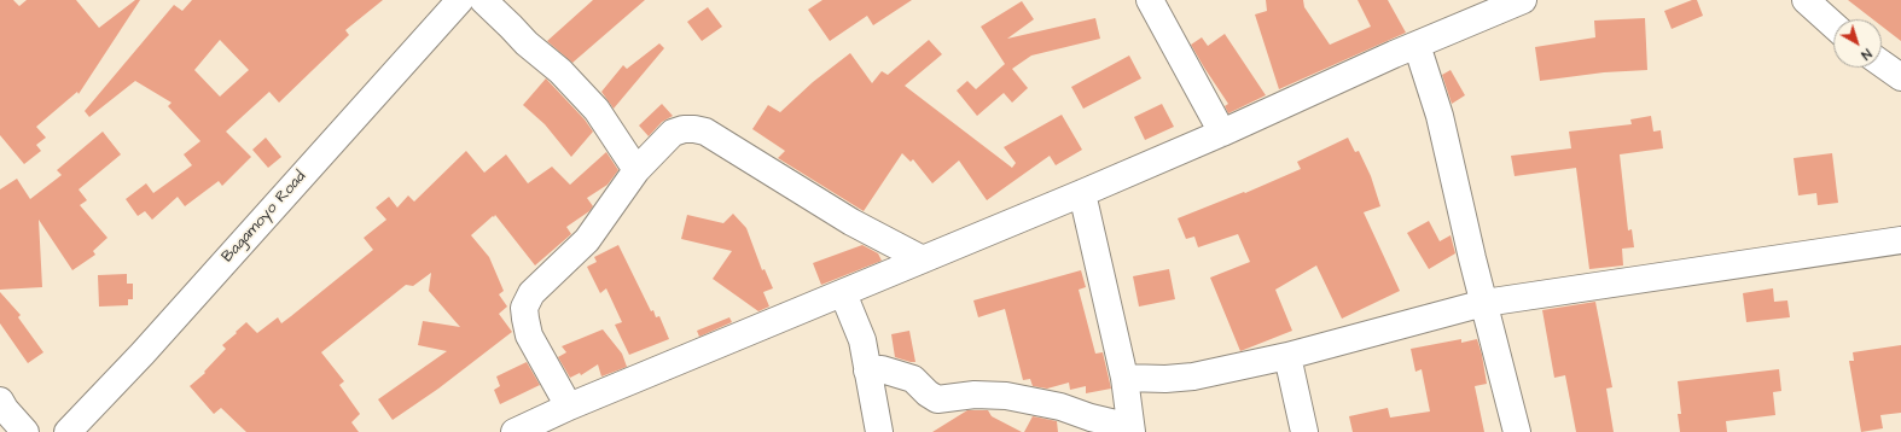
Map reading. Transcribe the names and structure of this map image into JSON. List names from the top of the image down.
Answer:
{
  "streets": {
    "main road": ["Bagamoyo Road"]
  },
  "north": "bottom right"
}
